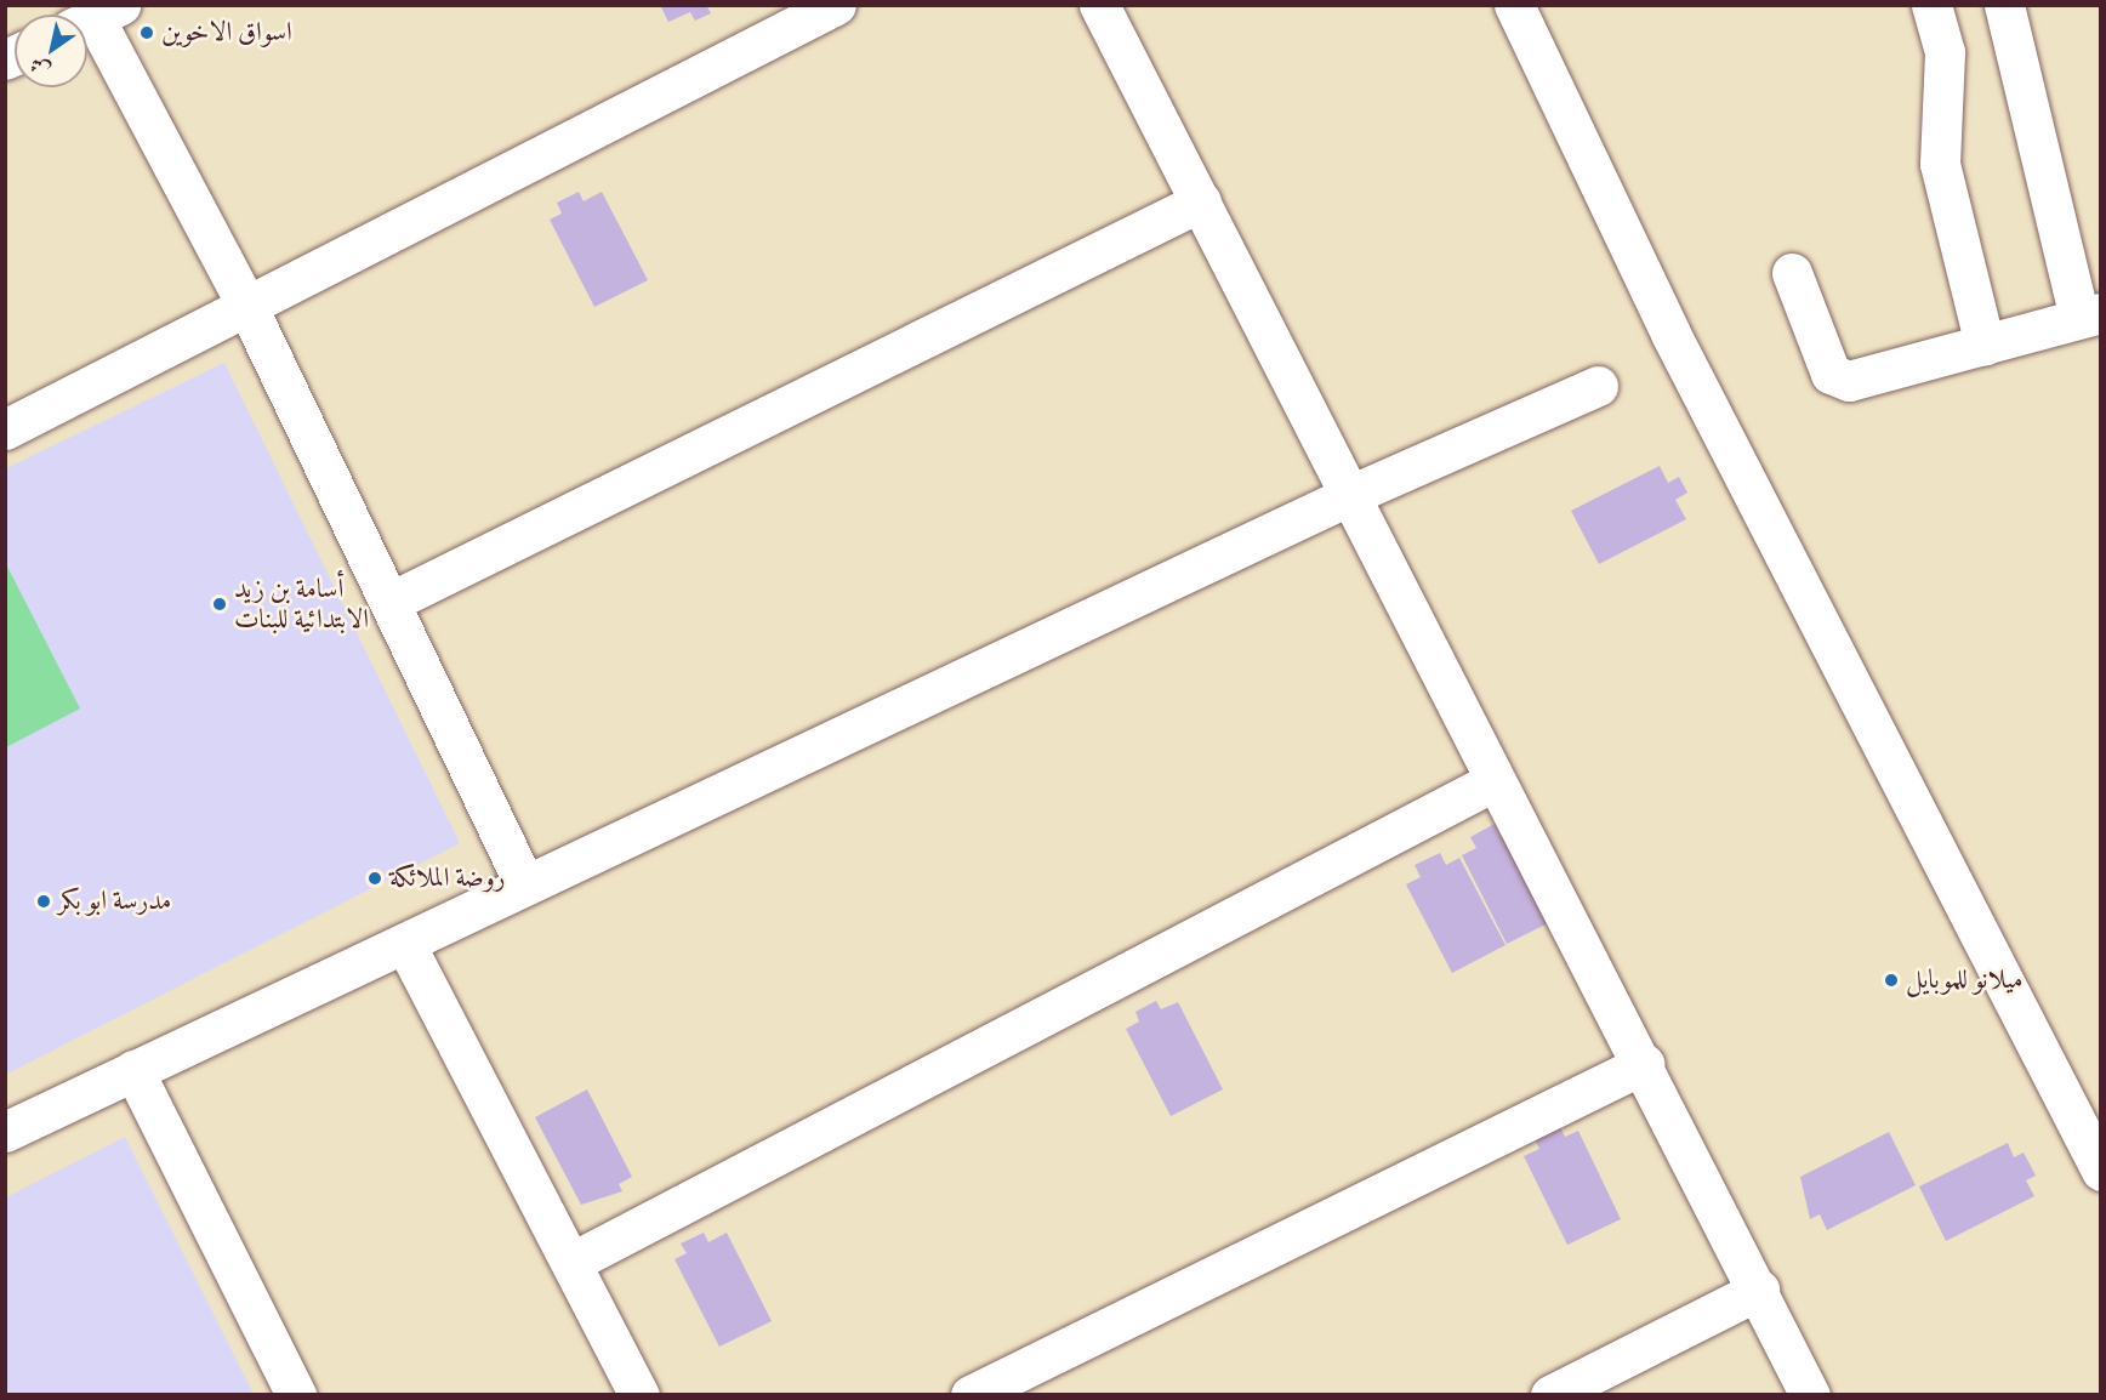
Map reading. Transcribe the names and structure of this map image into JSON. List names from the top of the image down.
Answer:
{
  "places": [
    "اسواق الاخوين",
    "أسامة بن زيد الابتدائية للبنات",
    "روضة الملائكة",
    "مدرسة ابو بكر",
    "ميلانو للموبايل"
  ],
  "north": "bottom left"
}
